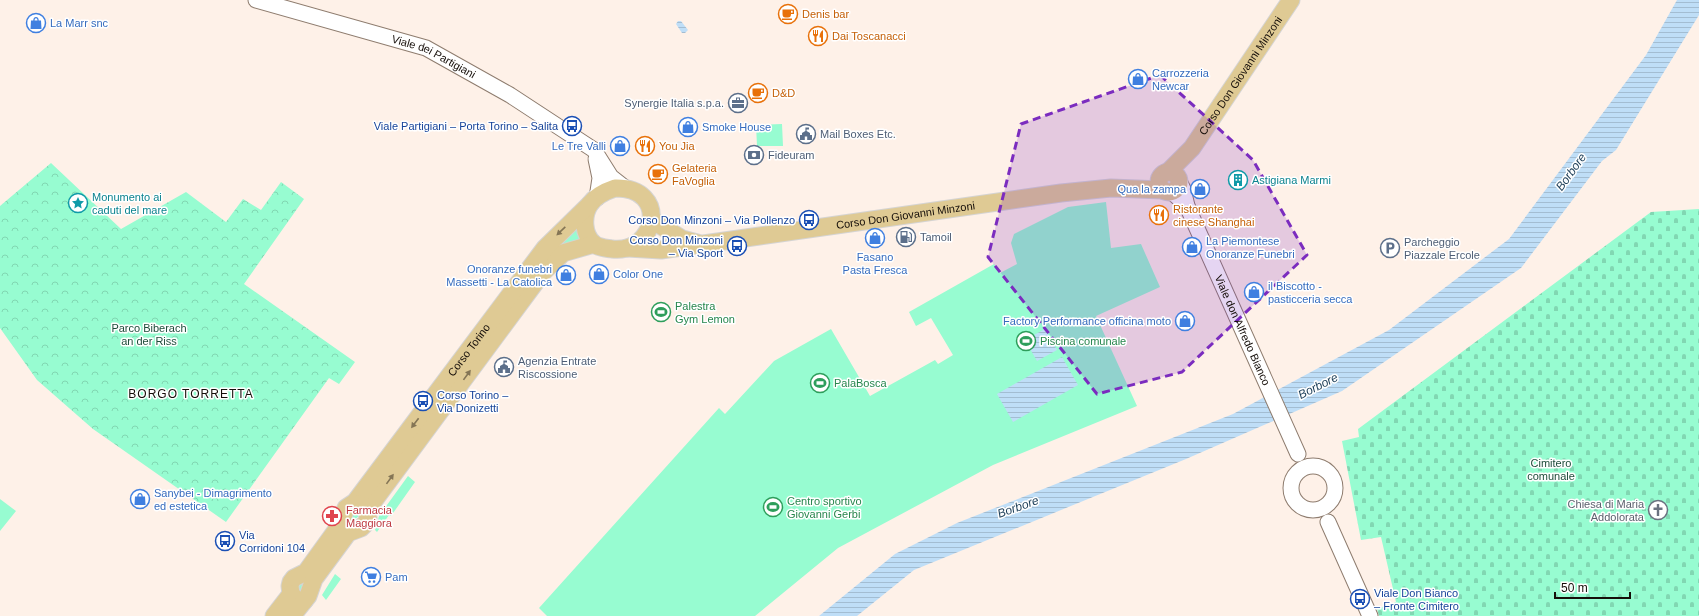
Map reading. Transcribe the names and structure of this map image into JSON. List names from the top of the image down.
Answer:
{
  "streets": {
    "main road": ["Corso Don Giovanni Minzoni", "Corso Torino"],
    "street": ["Viale dei Partigiani", "Viale don Alfredo Bianco"]
  },
  "crossings": [
    ["Viale dei Partigiani", "Corso Don Giovanni Minzoni"],
    ["Viale dei Partigiani", "Corso Torino"],
    ["Corso Don Giovanni Minzoni", "Viale don Alfredo Bianco"],
    ["Corso Don Giovanni Minzoni", "Corso Torino"]
  ],
  "districts": ["BORGO TORRETTA"],
  "water": ["Borbore"],
  "parks": ["Parco Biberach an der Riss", "Cimitero comunale"],
  "places": {
    "cafe": ["Denis bar", "D&D", "Gelateria FaVoglia"],
    "shop": [
      "La Marr snc",
      "Carrozzeria Newcar",
      "Smoke House",
      "Le Tre Valli",
      "Qua la zampa",
      "Fasano Pasta Fresca",
      "La Piemontese Onoranze Funebri",
      "Color One",
      "Onoranze funebri Massetti - La Catolica",
      "il Biscotto - pasticceria secca",
      "Factory Performance officina moto",
      "Sanybei - Dimagrimento ed estetica"
    ],
    "restaurant": ["Dai Toscanacci", "You Jia", "Ristorante cinese Shanghai"],
    "office": ["Synergie Italia s.p.a."],
    "bus stop": [
      "Viale Partigiani – Porta Torino – Salita",
      "Corso Don Minzoni – Via Pollenzo",
      "Corso Don Minzoni – Via Sport",
      "Corso Torino – Via Donizetti",
      "Via Corridoni 104",
      "Viale Don Bianco – Fronte Cimitero"
    ],
    "public building": ["Mail Boxes Etc.", "Agenzia Entrate Riscossione"],
    "bank": ["Fideuram"],
    "building": ["Astigiana Marmi"],
    "place": ["Monumento ai caduti del mare"],
    "fuel station": ["Tamoil"],
    "parking": ["Parcheggio Piazzale Ercole"],
    "sports": [
      "Palestra Gym Lemon",
      "Piscina comunale",
      "PalaBosca",
      "Centro sportivo Giovanni Gerbi"
    ],
    "church": ["Chiesa di Maria Addolorata"],
    "pharmacy": ["Farmacia Maggiora"],
    "supermarket": ["Pam"]
  },
  "scale_bar": "50 m"
}
